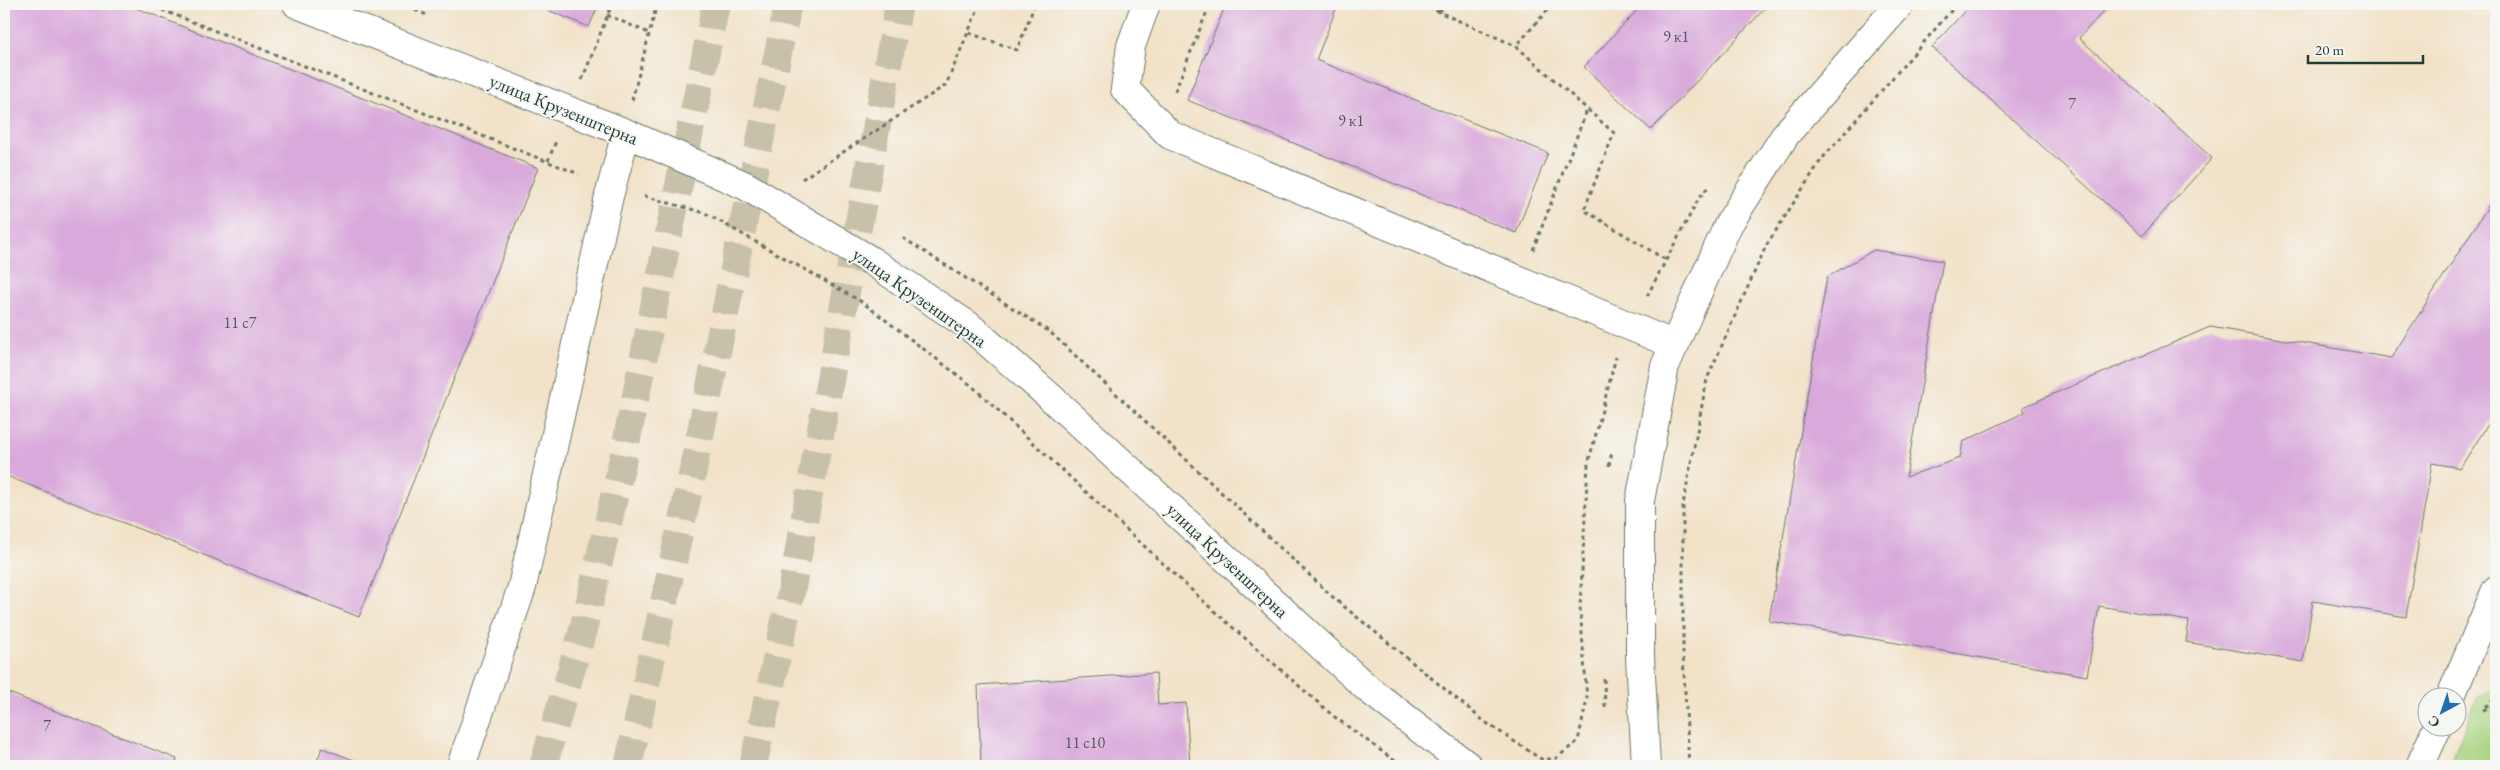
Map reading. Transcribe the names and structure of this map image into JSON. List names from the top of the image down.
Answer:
{
  "streets": {
    "street": ["улица Крузенштерна"]
  },
  "house_numbers": [
    "9 к1",
    "7",
    "9 к1",
    "11 с7",
    "7",
    "11 с10"
  ],
  "scale_bar": "20 m",
  "north": "bottom left"
}
